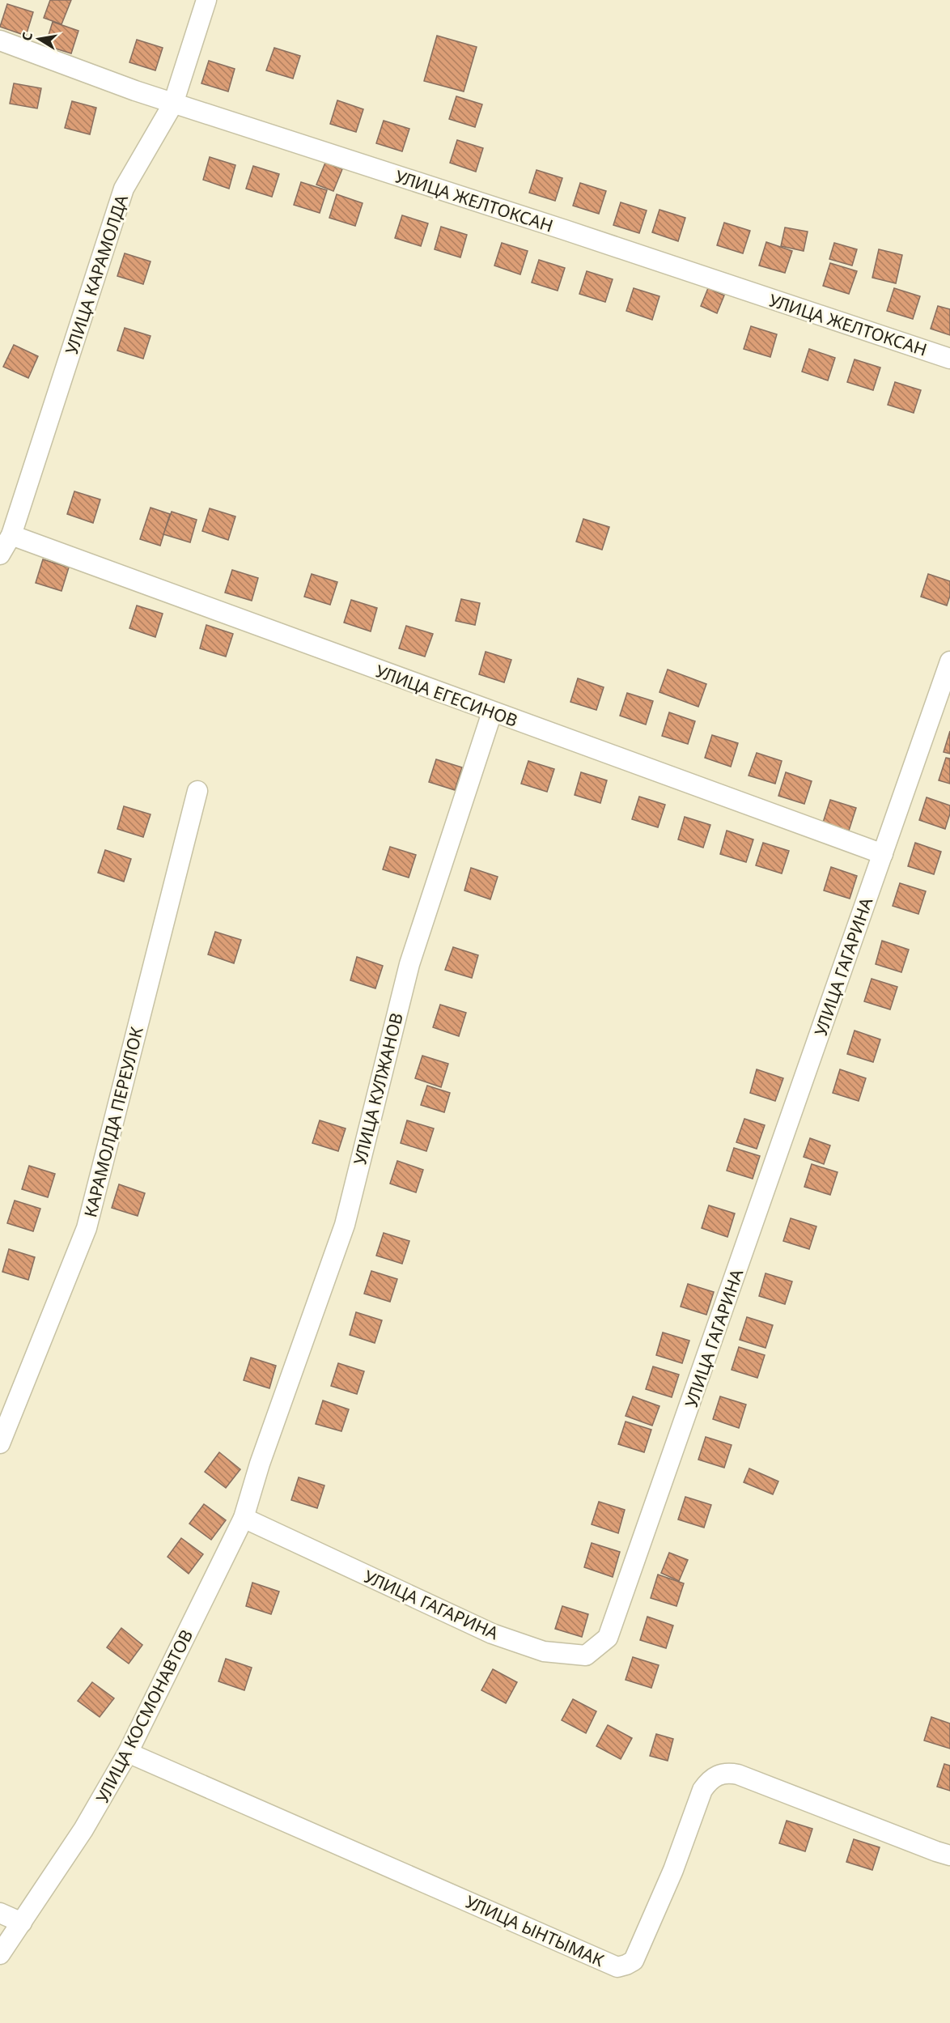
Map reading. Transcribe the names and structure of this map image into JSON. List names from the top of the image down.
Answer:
{
  "streets": {
    "street": [
      "УЛИЦА ЖЕЛТОКСАН",
      "УЛИЦА КАРАМОЛДА",
      "УЛИЦА ЕГЕСИНОВ",
      "УЛИЦА ГАГАРИНА",
      "УЛИЦА КУЛЖАНОВ",
      "КАРАМОЛДА ПЕРЕУЛОК",
      "УЛИЦА КОСМОНАВТОВ",
      "УЛИЦА ЫНТЫМАК"
    ]
  },
  "crossings": [
    ["УЛИЦА ЖЕЛТОКСАН", "УЛИЦА КАРАМОЛДА"],
    ["УЛИЦА КАРАМОЛДА", "УЛИЦА ЕГЕСИНОВ"],
    ["УЛИЦА ЕГЕСИНОВ", "УЛИЦА ГАГАРИНА"],
    ["УЛИЦА ЕГЕСИНОВ", "УЛИЦА КУЛЖАНОВ"],
    ["УЛИЦА ГАГАРИНА", "УЛИЦА КОСМОНАВТОВ"],
    ["УЛИЦА КУЛЖАНОВ", "УЛИЦА КОСМОНАВТОВ"],
    ["УЛИЦА КОСМОНАВТОВ", "УЛИЦА ЫНТЫМАК"]
  ],
  "north": "left"
}
